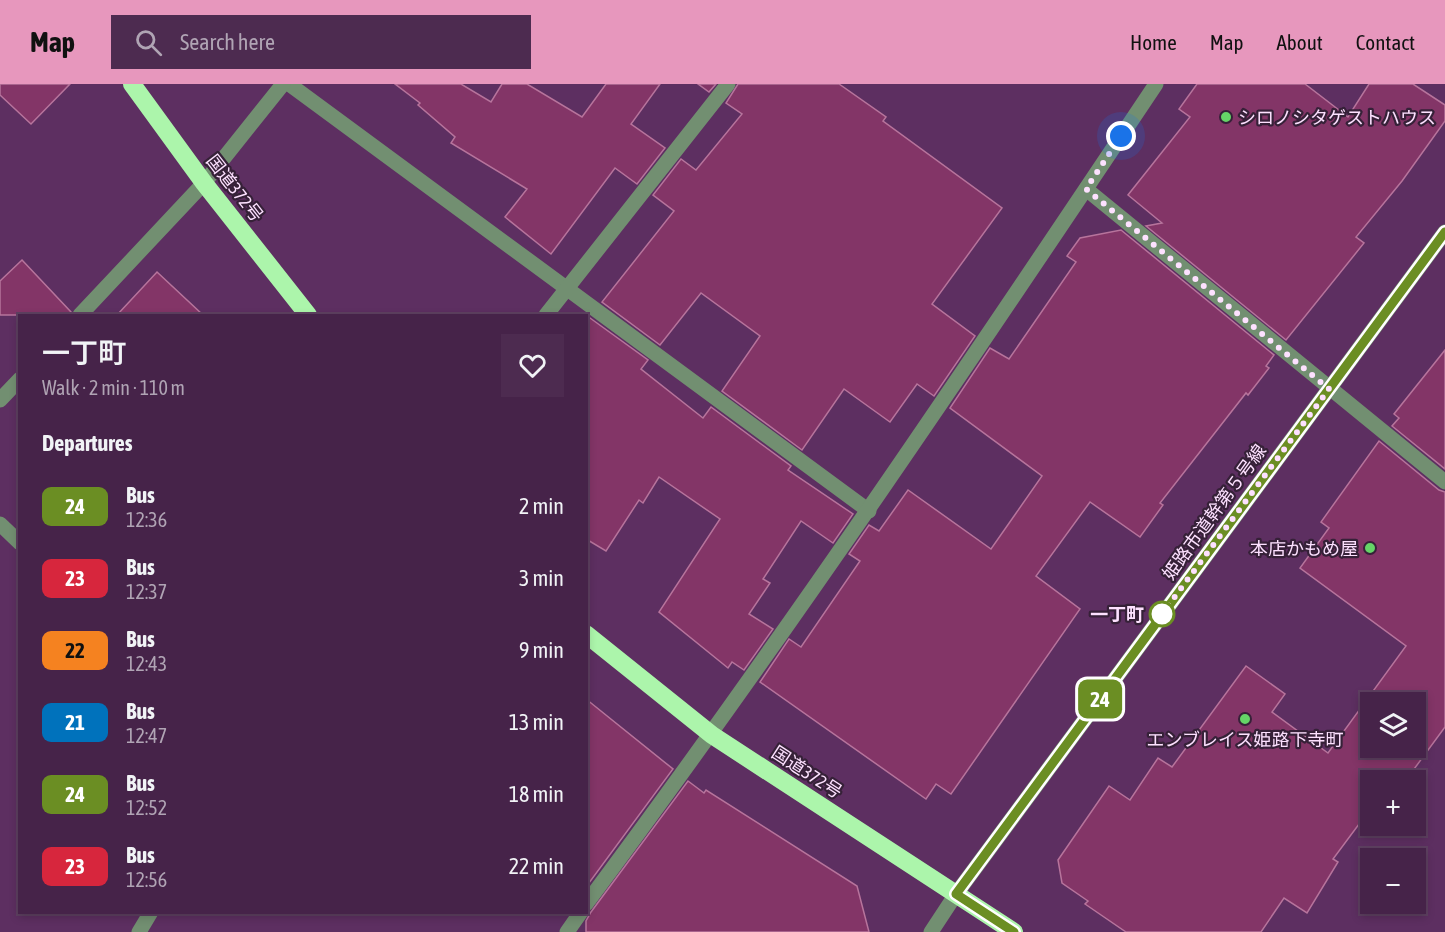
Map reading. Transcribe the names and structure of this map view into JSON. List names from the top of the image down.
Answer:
{
  "streets": {
    "highway": ["国道372号"],
    "street": ["姫路市道幹第５号線"]
  },
  "crossings": [
    ["国道372号", "姫路市道幹第５号線"]
  ],
  "places": [
    "シロノシタゲストハウス",
    "本店かもめ屋",
    "一丁町",
    "エンブレイス姫路下寺町"
  ],
  "lines": ["bus line 24"],
  "page": {
    "header": "Map",
    "search": "Search here",
    "nav": [
      "Home",
      "Map",
      "About",
      "Contact"
    ],
    "on_map": "24",
    "heading": [
      ["一丁町", "Walk · 2 min · 110 m"],
      "Departures"
    ],
    "list": [
      {
        "mark": "24",
        "name": "Bus",
        "note": "12:36",
        "value": "2 min"
      },
      {
        "mark": "23",
        "name": "Bus",
        "note": "12:37",
        "value": "3 min"
      },
      {
        "mark": "22",
        "name": "Bus",
        "note": "12:43",
        "value": "9 min"
      },
      {
        "mark": "21",
        "name": "Bus",
        "note": "12:47",
        "value": "13 min"
      },
      {
        "mark": "24",
        "name": "Bus",
        "note": "12:52",
        "value": "18 min"
      },
      {
        "mark": "23",
        "name": "Bus",
        "note": "12:56",
        "value": "22 min"
      }
    ],
    "map_buttons": ["+", "−"]
  }
}
